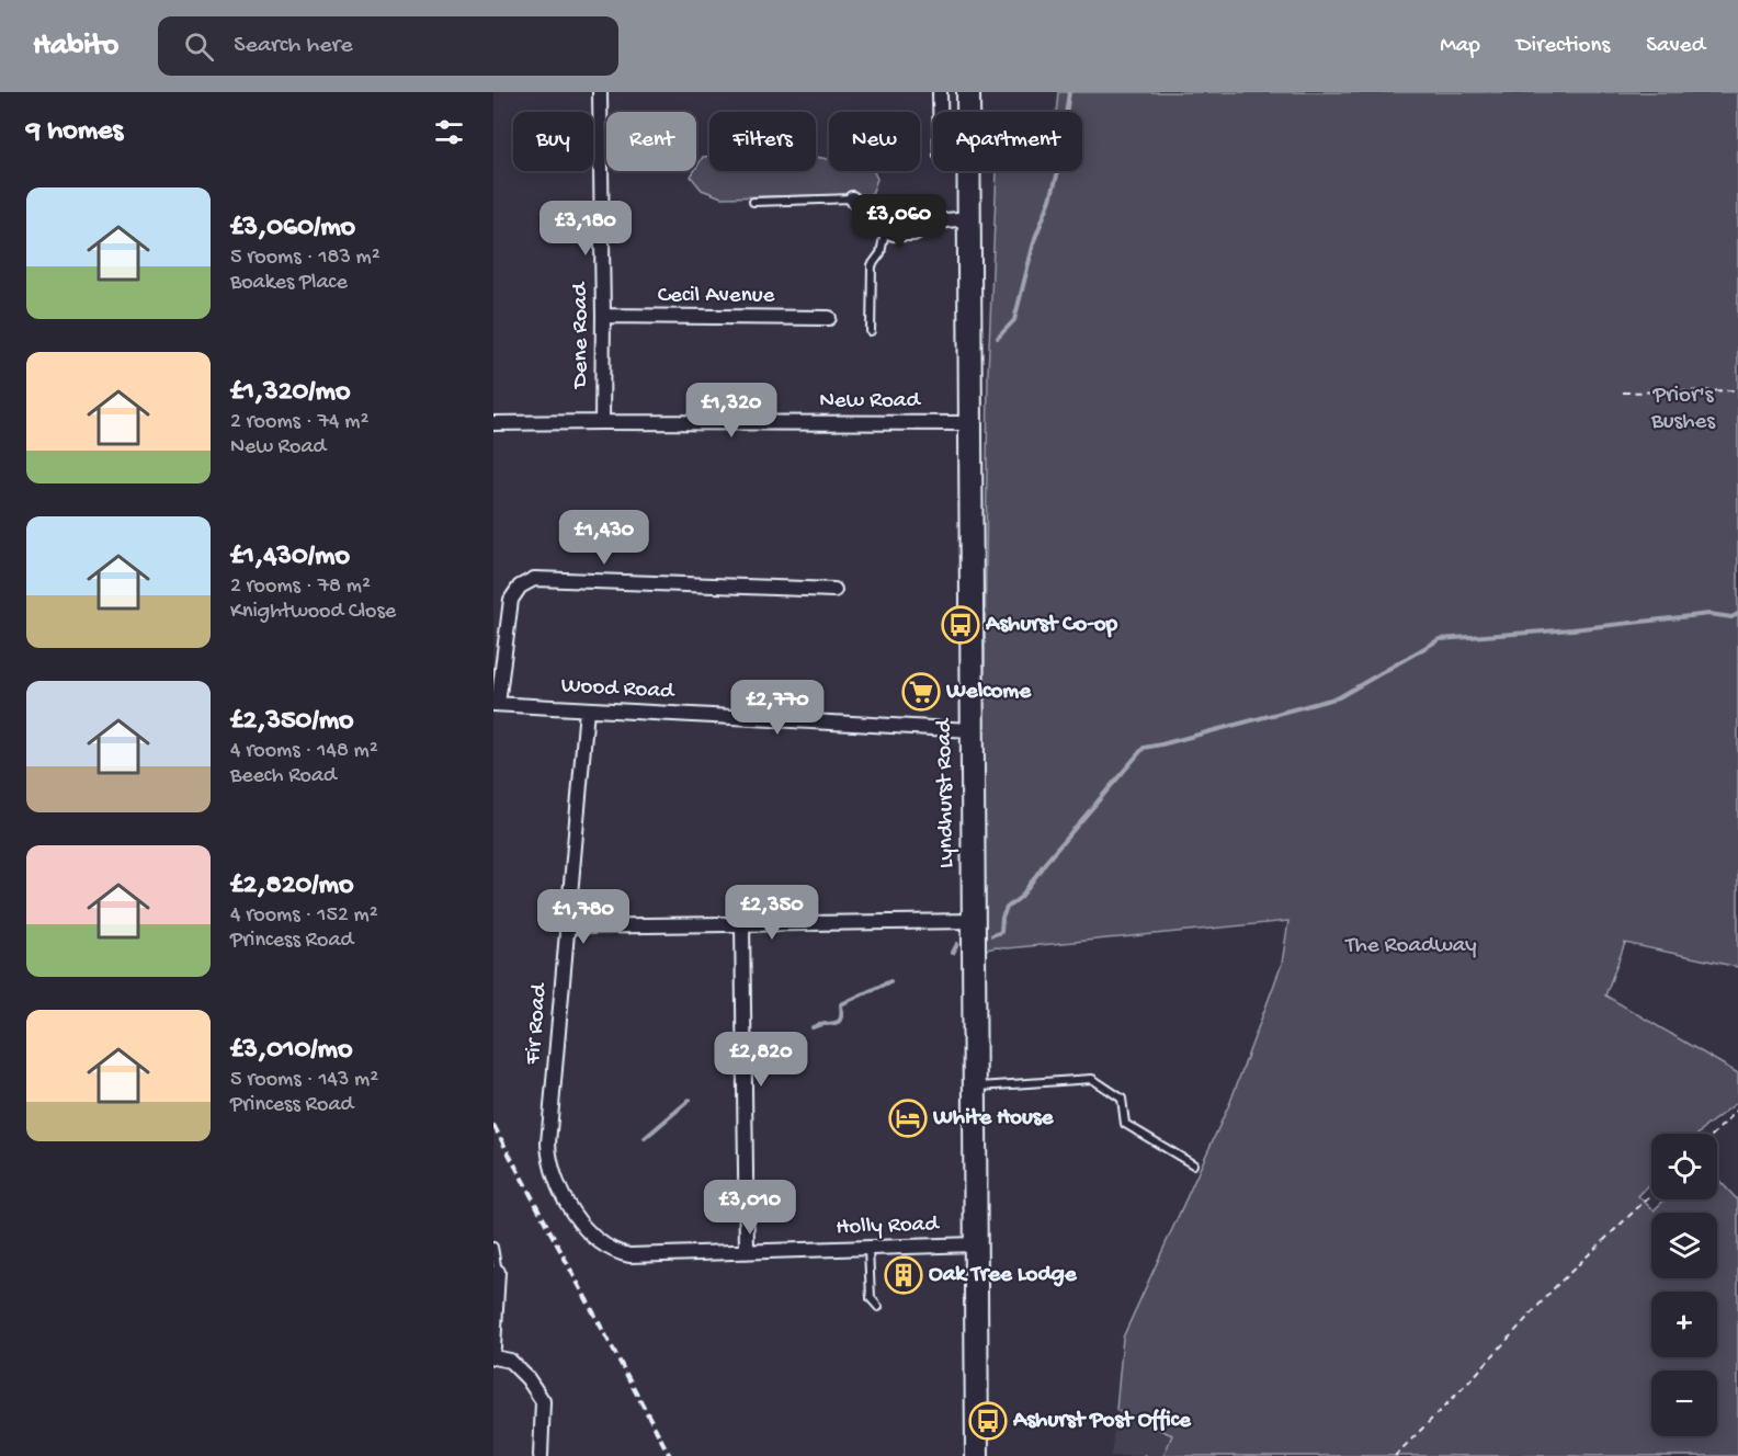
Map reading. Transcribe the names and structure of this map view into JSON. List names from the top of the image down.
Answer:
{
  "streets": {
    "main road": ["Lyndhurst Road"],
    "street": [
      "Cecil Avenue",
      "Dene Road",
      "New Road",
      "Wood Road",
      "Fir Road",
      "Holly Road"
    ]
  },
  "crossings": [
    ["Cecil Avenue", "Dene Road"],
    ["Dene Road", "New Road"],
    ["New Road", "Lyndhurst Road"],
    ["Wood Road", "Lyndhurst Road"],
    ["Wood Road", "Fir Road"],
    ["Lyndhurst Road", "Holly Road"],
    ["Fir Road", "Holly Road"]
  ],
  "parks": ["Prior's Bushes", "The Roadway"],
  "places": {
    "bus stop": ["Ashurst Co-op", "Ashurst Post Office"],
    "supermarket": ["Welcome"],
    "hotel": ["White House"],
    "building": ["Oak Tree Lodge"]
  },
  "page": {
    "header": "Habito",
    "search": "Search here",
    "nav": ["Map", "Directions", "Saved"],
    "heading": "9 homes",
    "chip": [
      "Buy",
      "Rent",
      "Filters",
      "New",
      "Apartment"
    ],
    "list": [
      {
        "name": "£3,060/mo",
        "note": "5 rooms · 183 m² · Boakes Place"
      },
      {
        "name": "£1,320/mo",
        "note": "2 rooms · 74 m² · New Road"
      },
      {
        "name": "£1,430/mo",
        "note": "2 rooms · 78 m² · Knightwood Close"
      },
      {
        "name": "£2,350/mo",
        "note": "4 rooms · 148 m² · Beech Road"
      },
      {
        "name": "£2,820/mo",
        "note": "4 rooms · 152 m² · Princess Road"
      },
      {
        "name": "£3,010/mo",
        "note": "5 rooms · 143 m² · Princess Road"
      }
    ],
    "price": [
      "£3,060",
      "£3,180",
      "£1,320",
      "£1,430",
      "£2,770",
      "£2,350",
      "£1,780",
      "£2,820",
      "£3,010"
    ],
    "map_buttons": ["+", "−"]
  }
}
